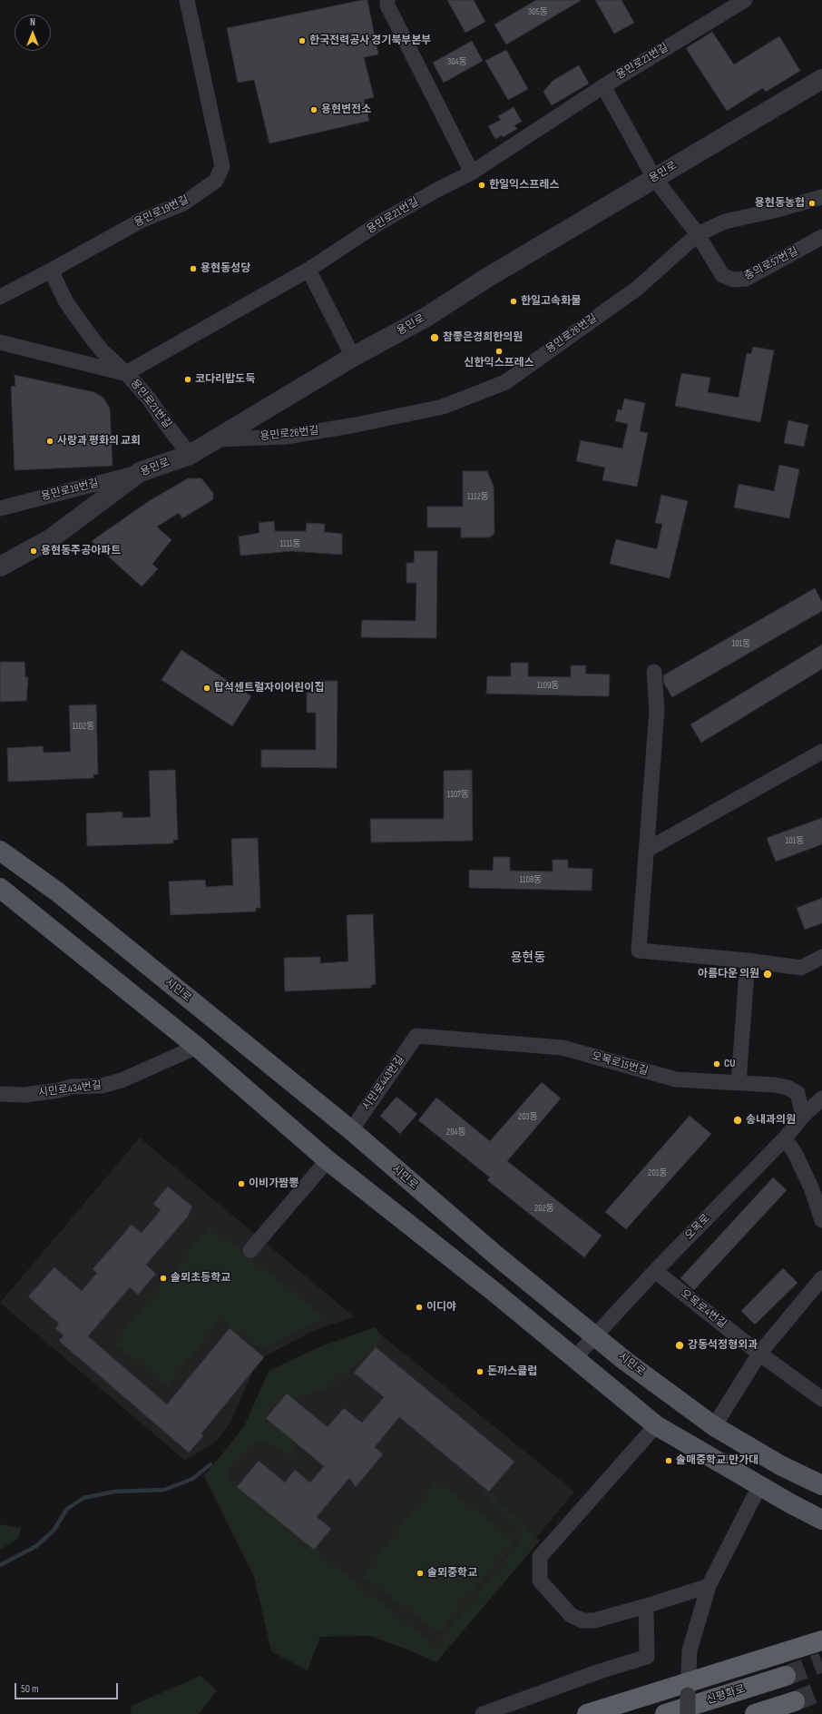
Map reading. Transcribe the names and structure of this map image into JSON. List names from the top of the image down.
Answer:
{
  "streets": {
    "highway": ["신평화로"],
    "main road": ["시민로"],
    "street": [
      "용민로21번길",
      "용민로",
      "용민로19번길",
      "충의로57번길",
      "용민로26번길",
      "오목로15번길",
      "시민로443번길",
      "시민로434번길",
      "오목로",
      "오목로4번길"
    ]
  },
  "crossings": [
    ["용민로21번길", "용민로"],
    ["용민로21번길", "충의로57번길"],
    ["용민로", "용민로19번길"],
    ["용민로", "충의로57번길"],
    ["용민로", "용민로26번길"],
    ["충의로57번길", "용민로26번길"],
    ["시민로", "시민로443번길"],
    ["시민로", "오목로"],
    ["오목로15번길", "시민로443번길"],
    ["오목로15번길", "오목로"],
    ["오목로", "오목로4번길"]
  ],
  "districts": ["용현동"],
  "places": [
    "한국전력공사 경기북부본부",
    "용현변전소",
    "한일익스프레스",
    "용현동농협",
    "용현동성당",
    "한일고속화물",
    "참좋은경희한의원",
    "신한익스프레스",
    "코다리밥도둑",
    "사랑과 평화의 교회",
    "용현동주공아파트",
    "탑석센트럴자이어린이집",
    "아름다운 의원",
    "CU",
    "송내과의원",
    "이비가짬뽕",
    "솔뫼초등학교",
    "이디야",
    "강동석정형외과",
    "돈까스클럽",
    "솔매중학교.만가대",
    "솔뫼중학교"
  ],
  "house_numbers": [
    "305동",
    "304동",
    "1112동",
    "1111동",
    "101동",
    "1109동",
    "1102동",
    "1107동",
    "101동",
    "1108동",
    "203동",
    "204동",
    "201동",
    "202동"
  ],
  "scale_bar": "50 m",
  "north": "top"
}
